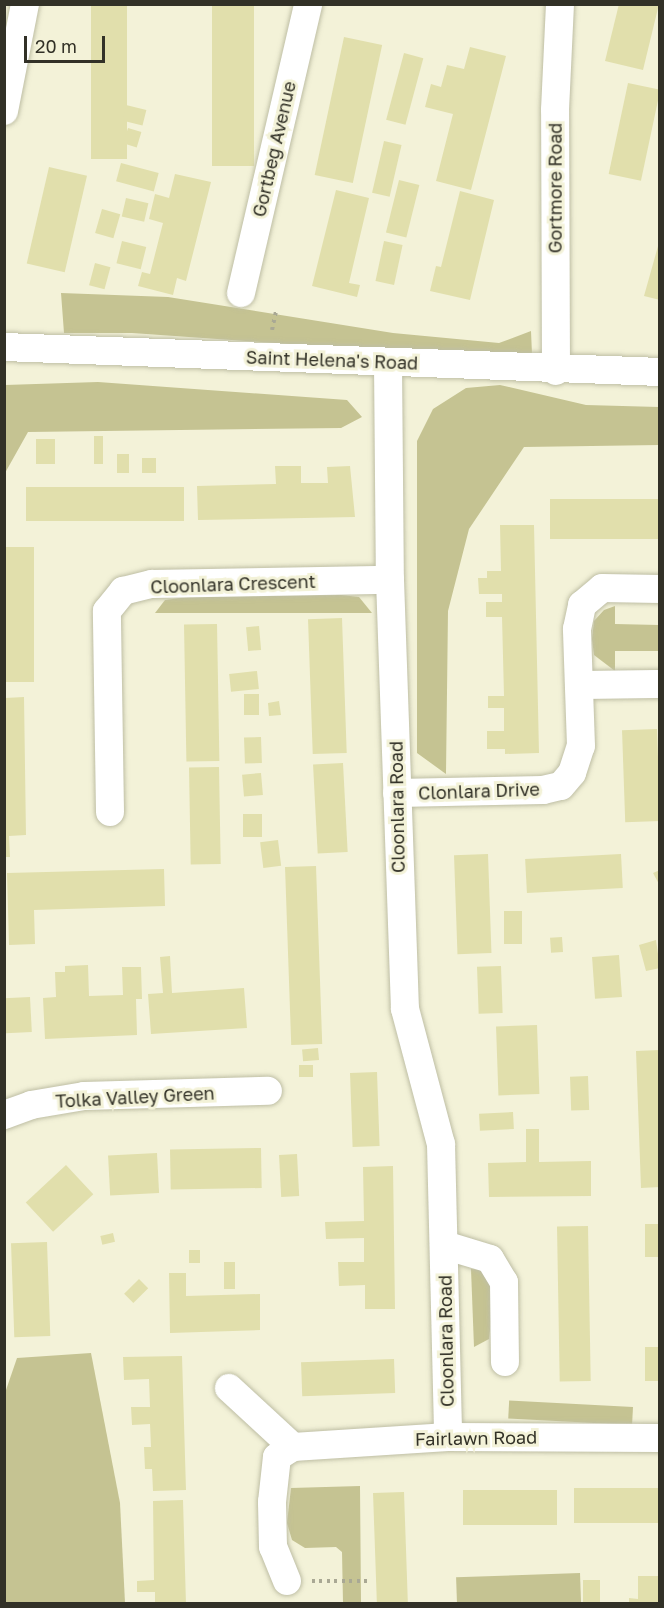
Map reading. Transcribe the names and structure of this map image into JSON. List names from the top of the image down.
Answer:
{
  "streets": {
    "street": [
      "Gortbeg Avenue",
      "Gortmore Road",
      "Saint Helena's Road",
      "Cloonlara Crescent",
      "Clonlara Drive",
      "Cloonlara Road",
      "Tolka Valley Green",
      "Fairlawn Road"
    ]
  },
  "crossings": [
    ["Gortmore Road", "Saint Helena's Road"],
    ["Saint Helena's Road", "Cloonlara Road"],
    ["Cloonlara Crescent", "Cloonlara Road"],
    ["Clonlara Drive", "Cloonlara Road"],
    ["Cloonlara Road", "Fairlawn Road"]
  ],
  "scale_bar": "20 m"
}
